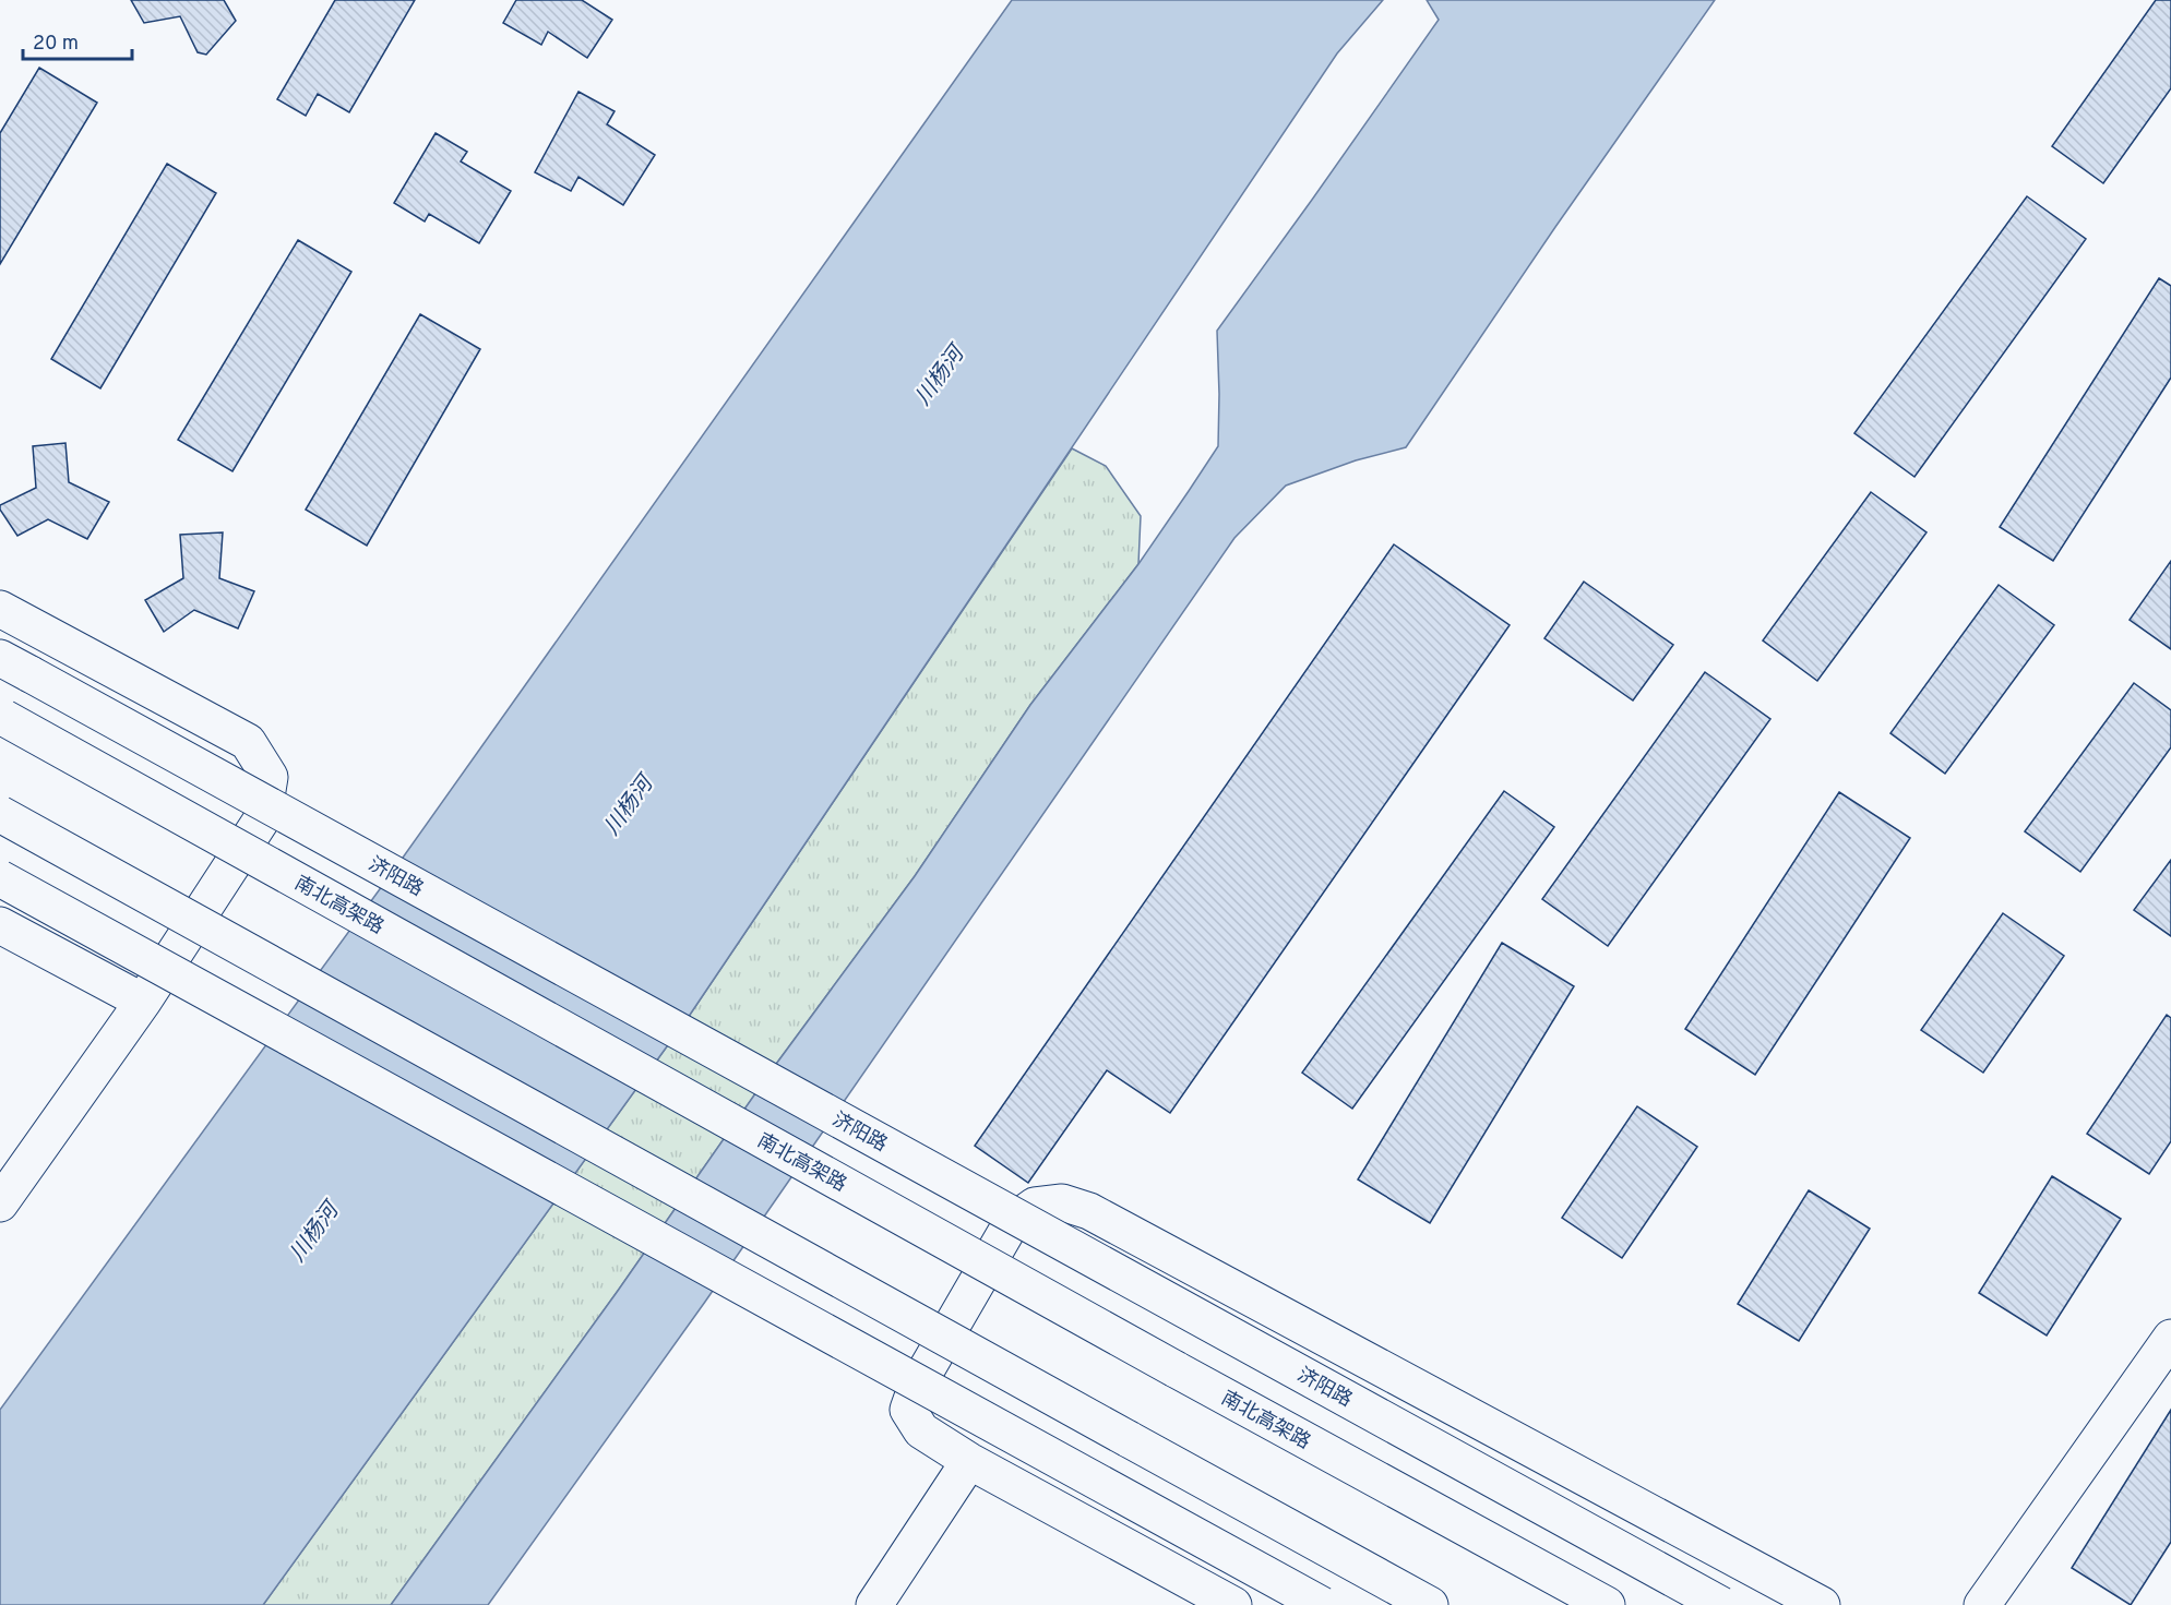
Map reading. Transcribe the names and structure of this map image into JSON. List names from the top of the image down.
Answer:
{
  "streets": {
    "main road": ["济阳路", "南北高架路"]
  },
  "water": ["川杨河"],
  "scale_bar": "20 m"
}
